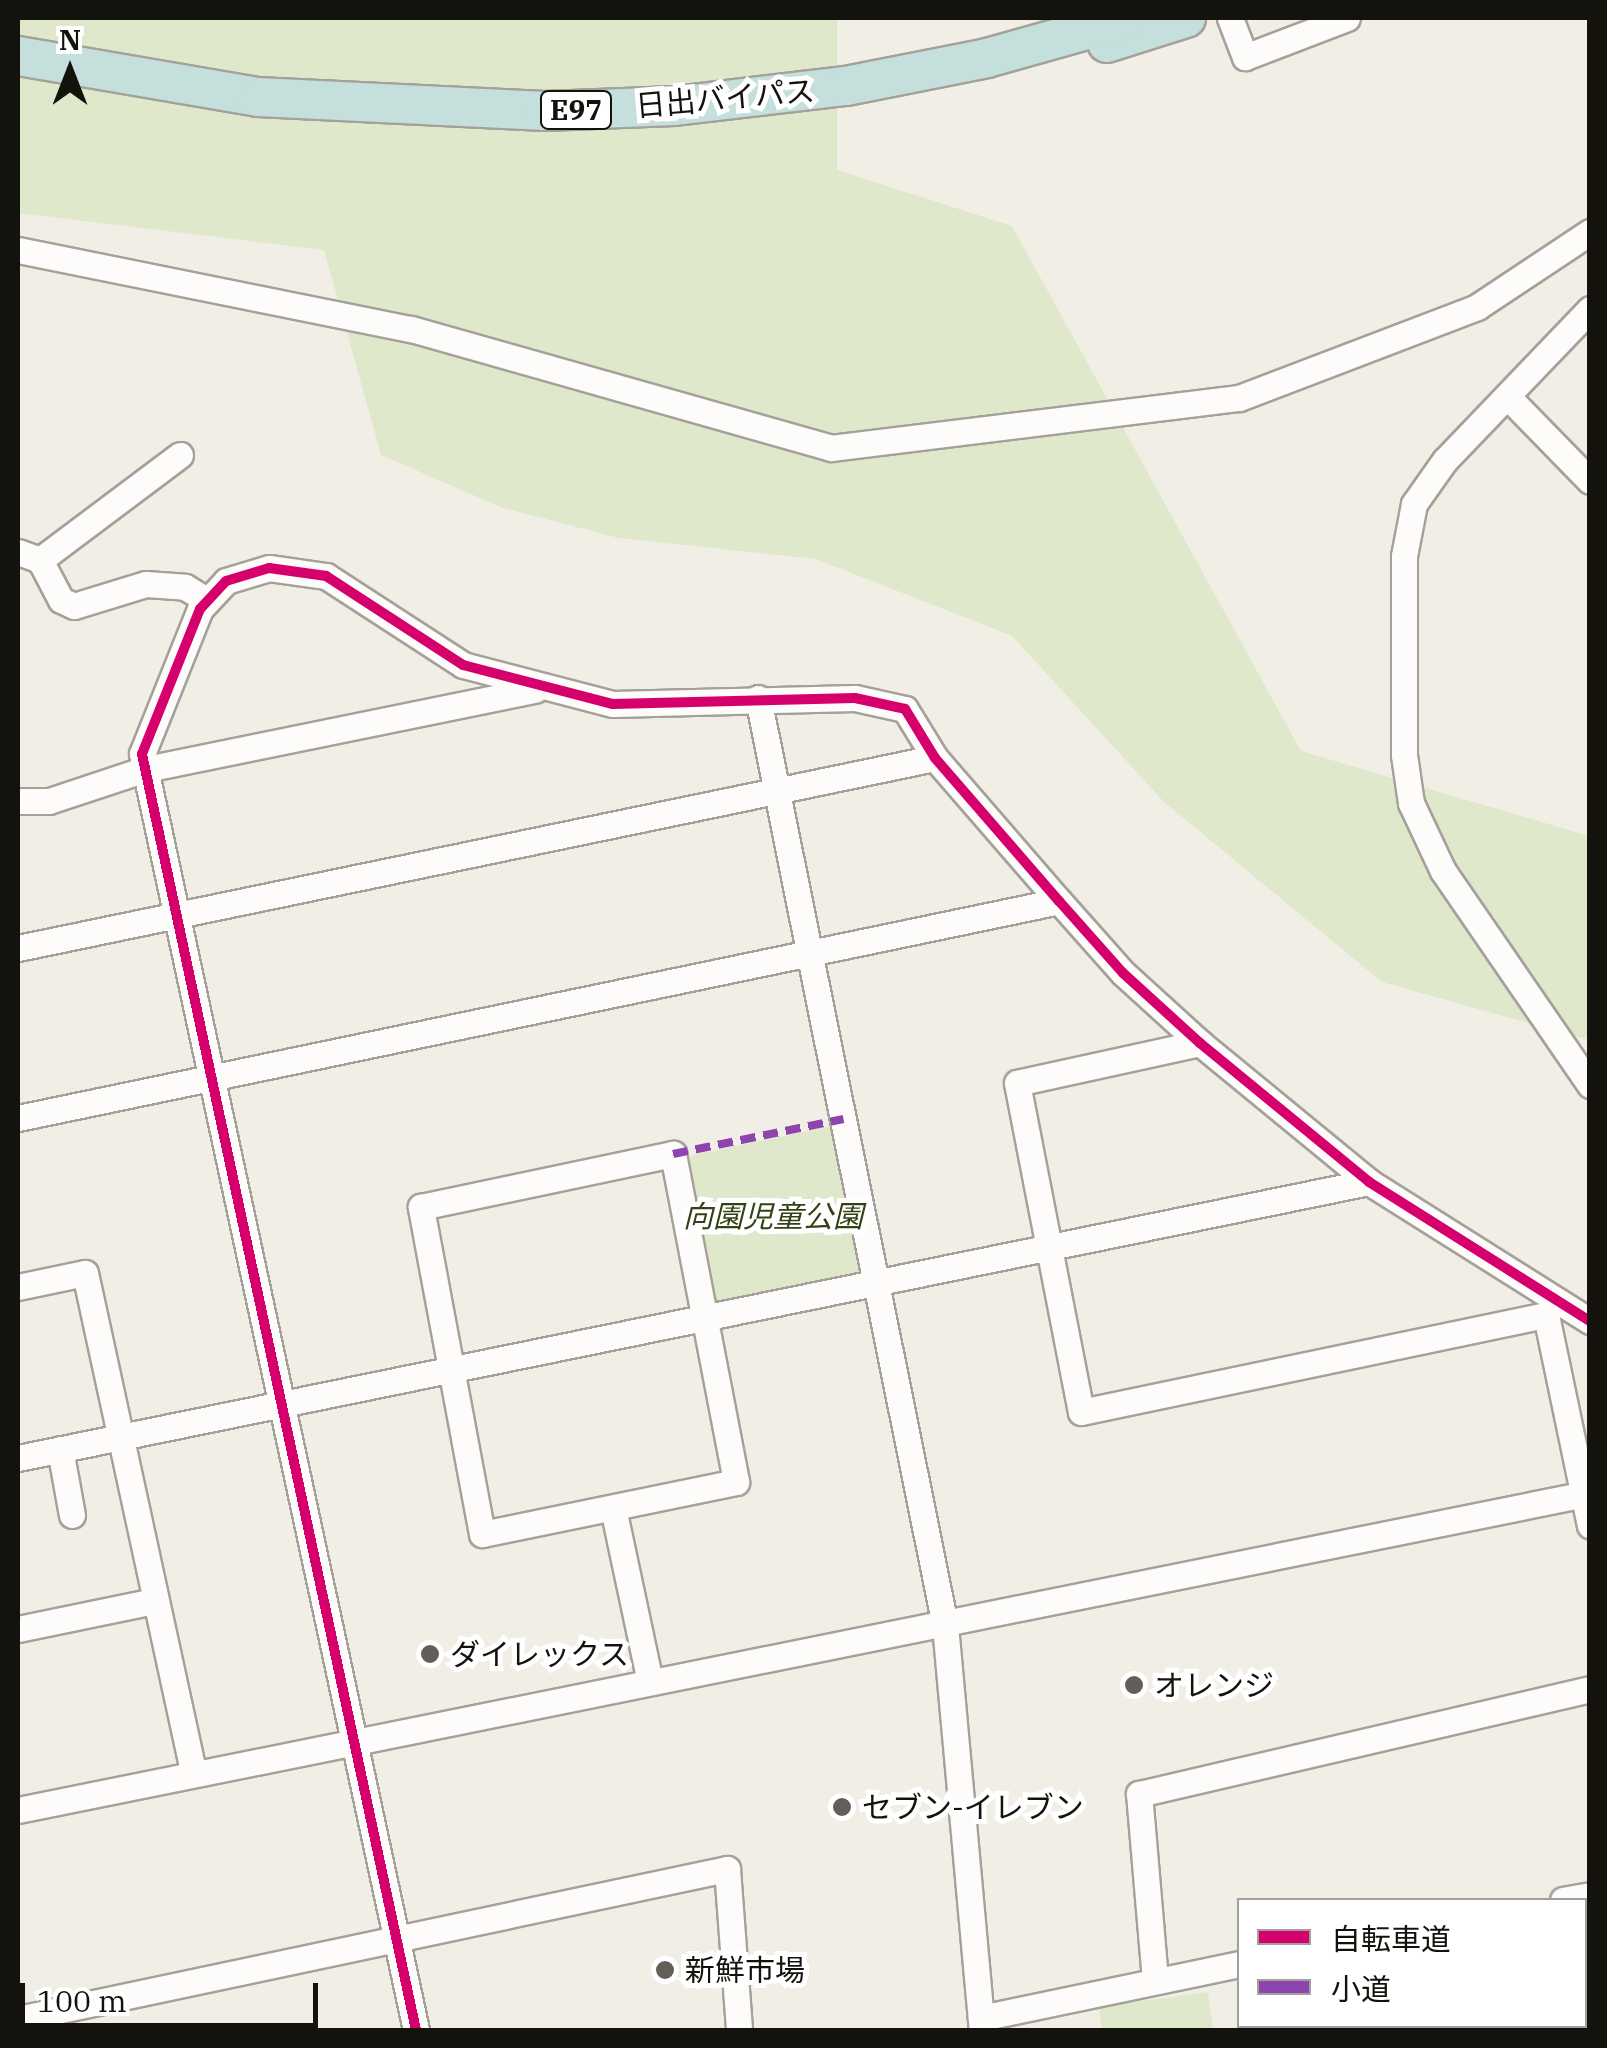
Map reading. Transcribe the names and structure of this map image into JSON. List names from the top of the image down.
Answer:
{
  "streets": {
    "highway": ["日出バイパス", "E97"]
  },
  "parks": ["向園児童公園"],
  "places": [
    "ダイレックス",
    "オレンジ",
    "セブン-イレブン",
    "新鮮市場"
  ],
  "legend": ["自転車道", "小道"],
  "scale_bar": "100 m",
  "north": "top"
}
